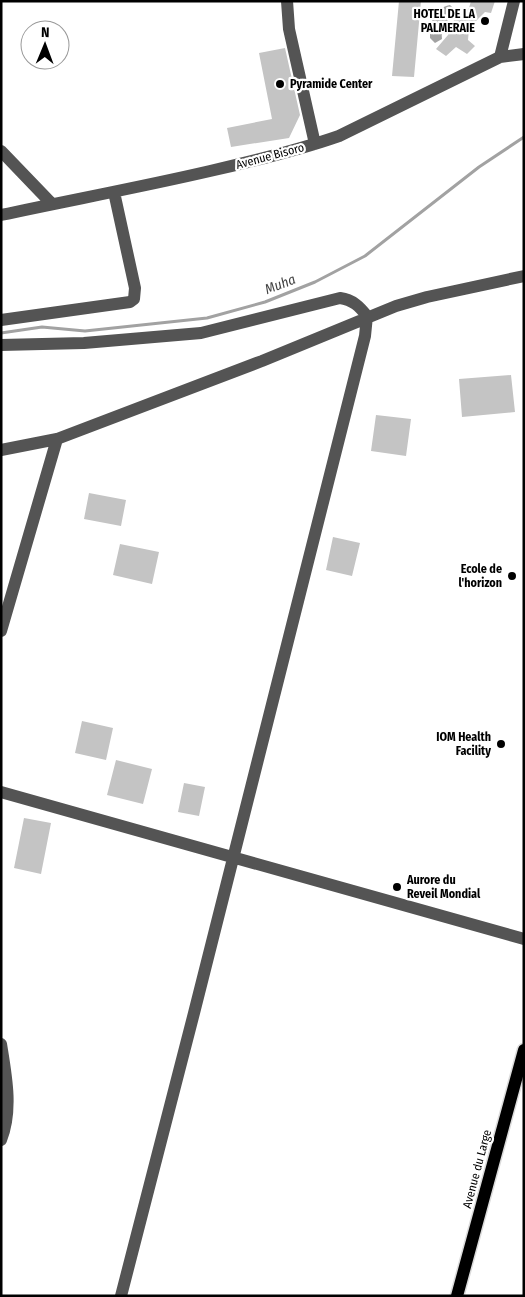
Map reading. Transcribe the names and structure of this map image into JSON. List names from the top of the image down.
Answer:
{
  "streets": {
    "main road": ["Avenue du Large"],
    "street": ["Avenue Bisoro"]
  },
  "water": ["Muha"],
  "places": [
    "HOTEL DE LA PALMERAIE",
    "Pyramide Center",
    "Ecole de l'horizon",
    "IOM Health Facility",
    "Aurore du Reveil Mondial"
  ],
  "north": "top"
}
